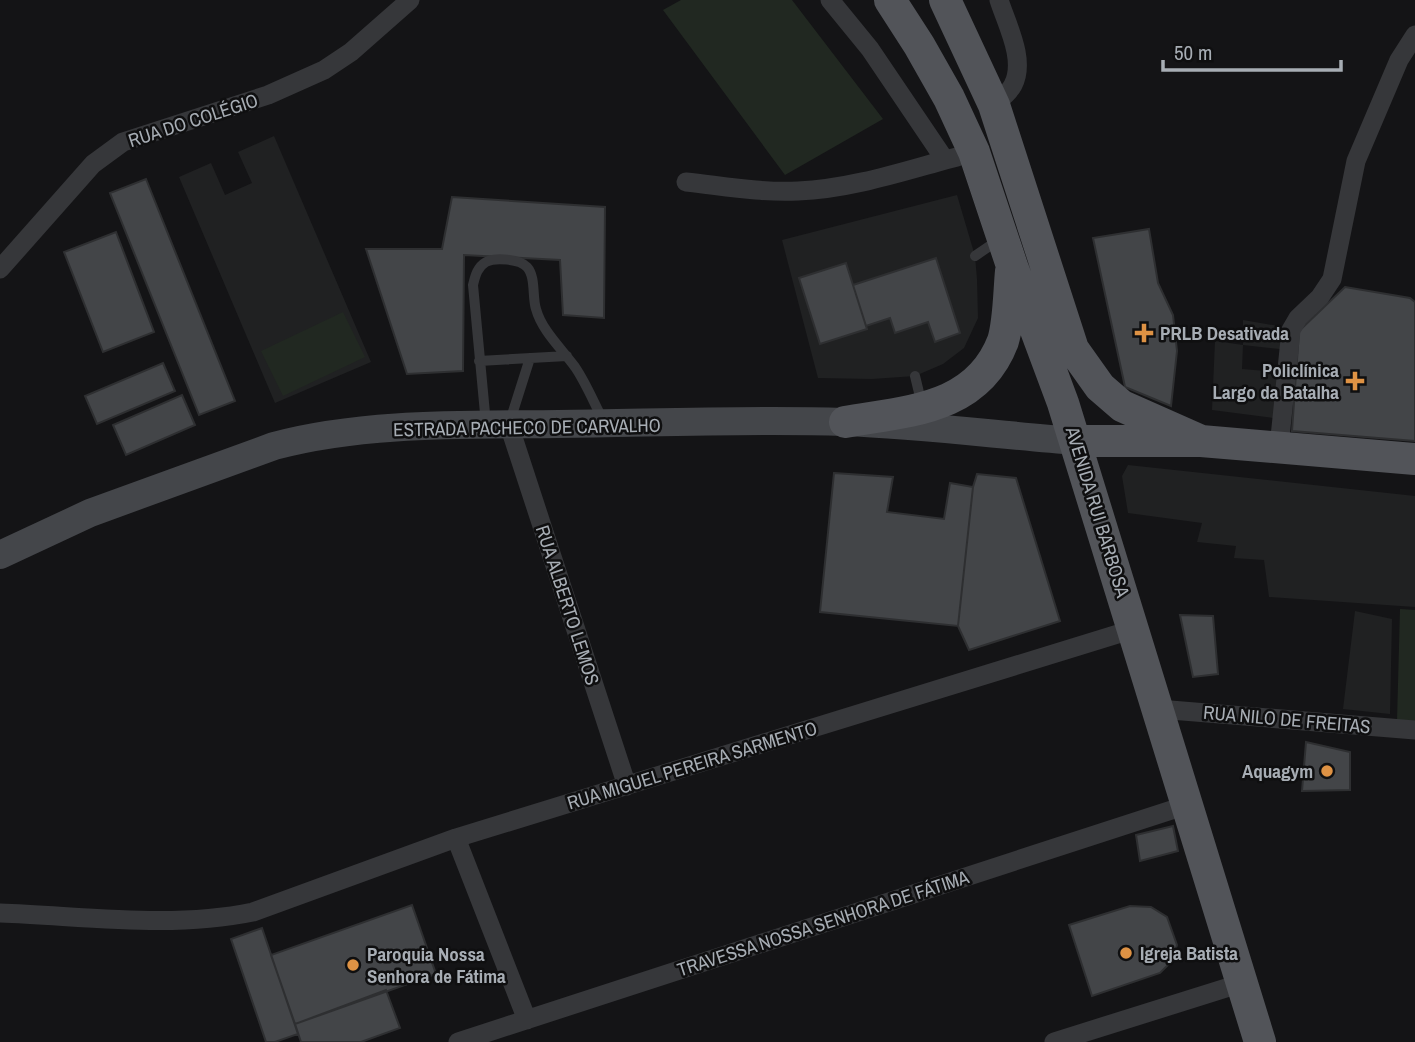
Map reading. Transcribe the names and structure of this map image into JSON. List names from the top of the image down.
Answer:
{
  "streets": {
    "main road": ["ESTRADA PACHECO DE CARVALHO", "AVENIDA RUI BARBOSA"],
    "street": [
      "RUA DO COLÉGIO",
      "RUA ALBERTO LEMOS",
      "RUA NILO DE FREITAS",
      "RUA MIGUEL PEREIRA SARMENTO",
      "TRAVESSA NOSSA SENHORA DE FÁTIMA"
    ]
  },
  "crossings": [
    ["ESTRADA PACHECO DE CARVALHO", "AVENIDA RUI BARBOSA"],
    ["ESTRADA PACHECO DE CARVALHO", "RUA ALBERTO LEMOS"],
    ["AVENIDA RUI BARBOSA", "RUA NILO DE FREITAS"],
    ["AVENIDA RUI BARBOSA", "RUA MIGUEL PEREIRA SARMENTO"],
    ["AVENIDA RUI BARBOSA", "TRAVESSA NOSSA SENHORA DE FÁTIMA"],
    ["RUA ALBERTO LEMOS", "RUA MIGUEL PEREIRA SARMENTO"]
  ],
  "places": {
    "health": ["PRLB Desativada", "Policlínica Largo da Batalha"],
    "other": ["Aquagym", "Igreja Batista", "Paroquia Nossa Senhora de Fátima"]
  },
  "scale_bar": "50 m"
}
